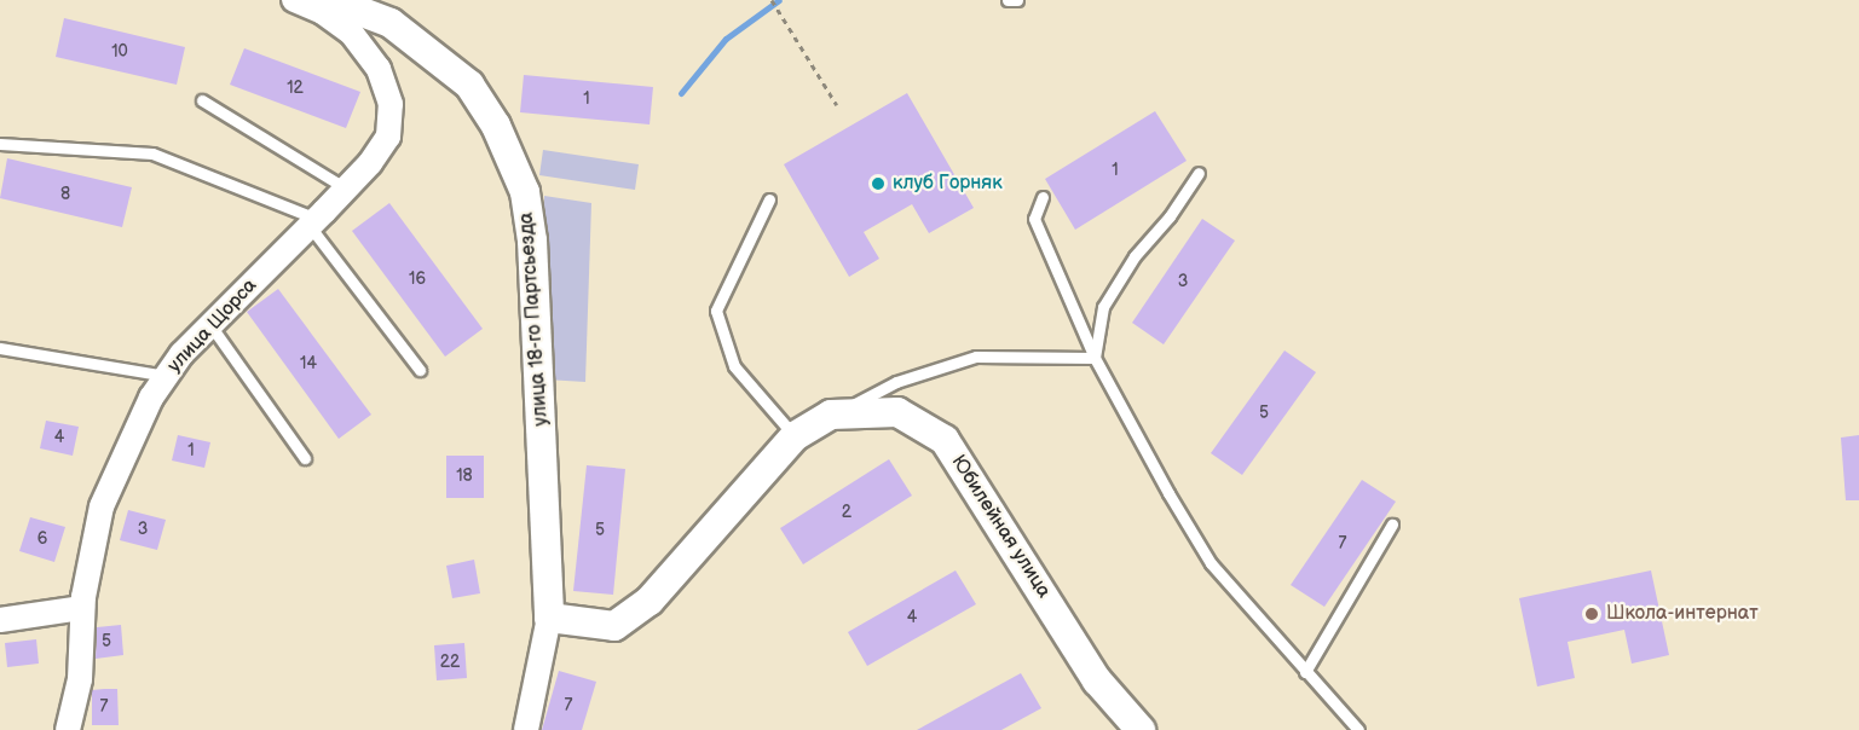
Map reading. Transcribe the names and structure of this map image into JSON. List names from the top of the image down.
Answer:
{
  "streets": {
    "street": ["улица 18-го Партсьезда", "улица Щорса", "Юбилейная улица"]
  },
  "crossings": [
    ["улица 18-го Партсьезда", "Юбилейная улица"]
  ],
  "places": ["клуб Горняк", "Школа-интернат"],
  "house_numbers": [
    "10",
    "12",
    "1",
    "1",
    "8",
    "16",
    "3",
    "14",
    "5",
    "4",
    "1",
    "18",
    "2",
    "3",
    "5",
    "6",
    "7",
    "4",
    "5",
    "22",
    "7",
    "7"
  ]
}
